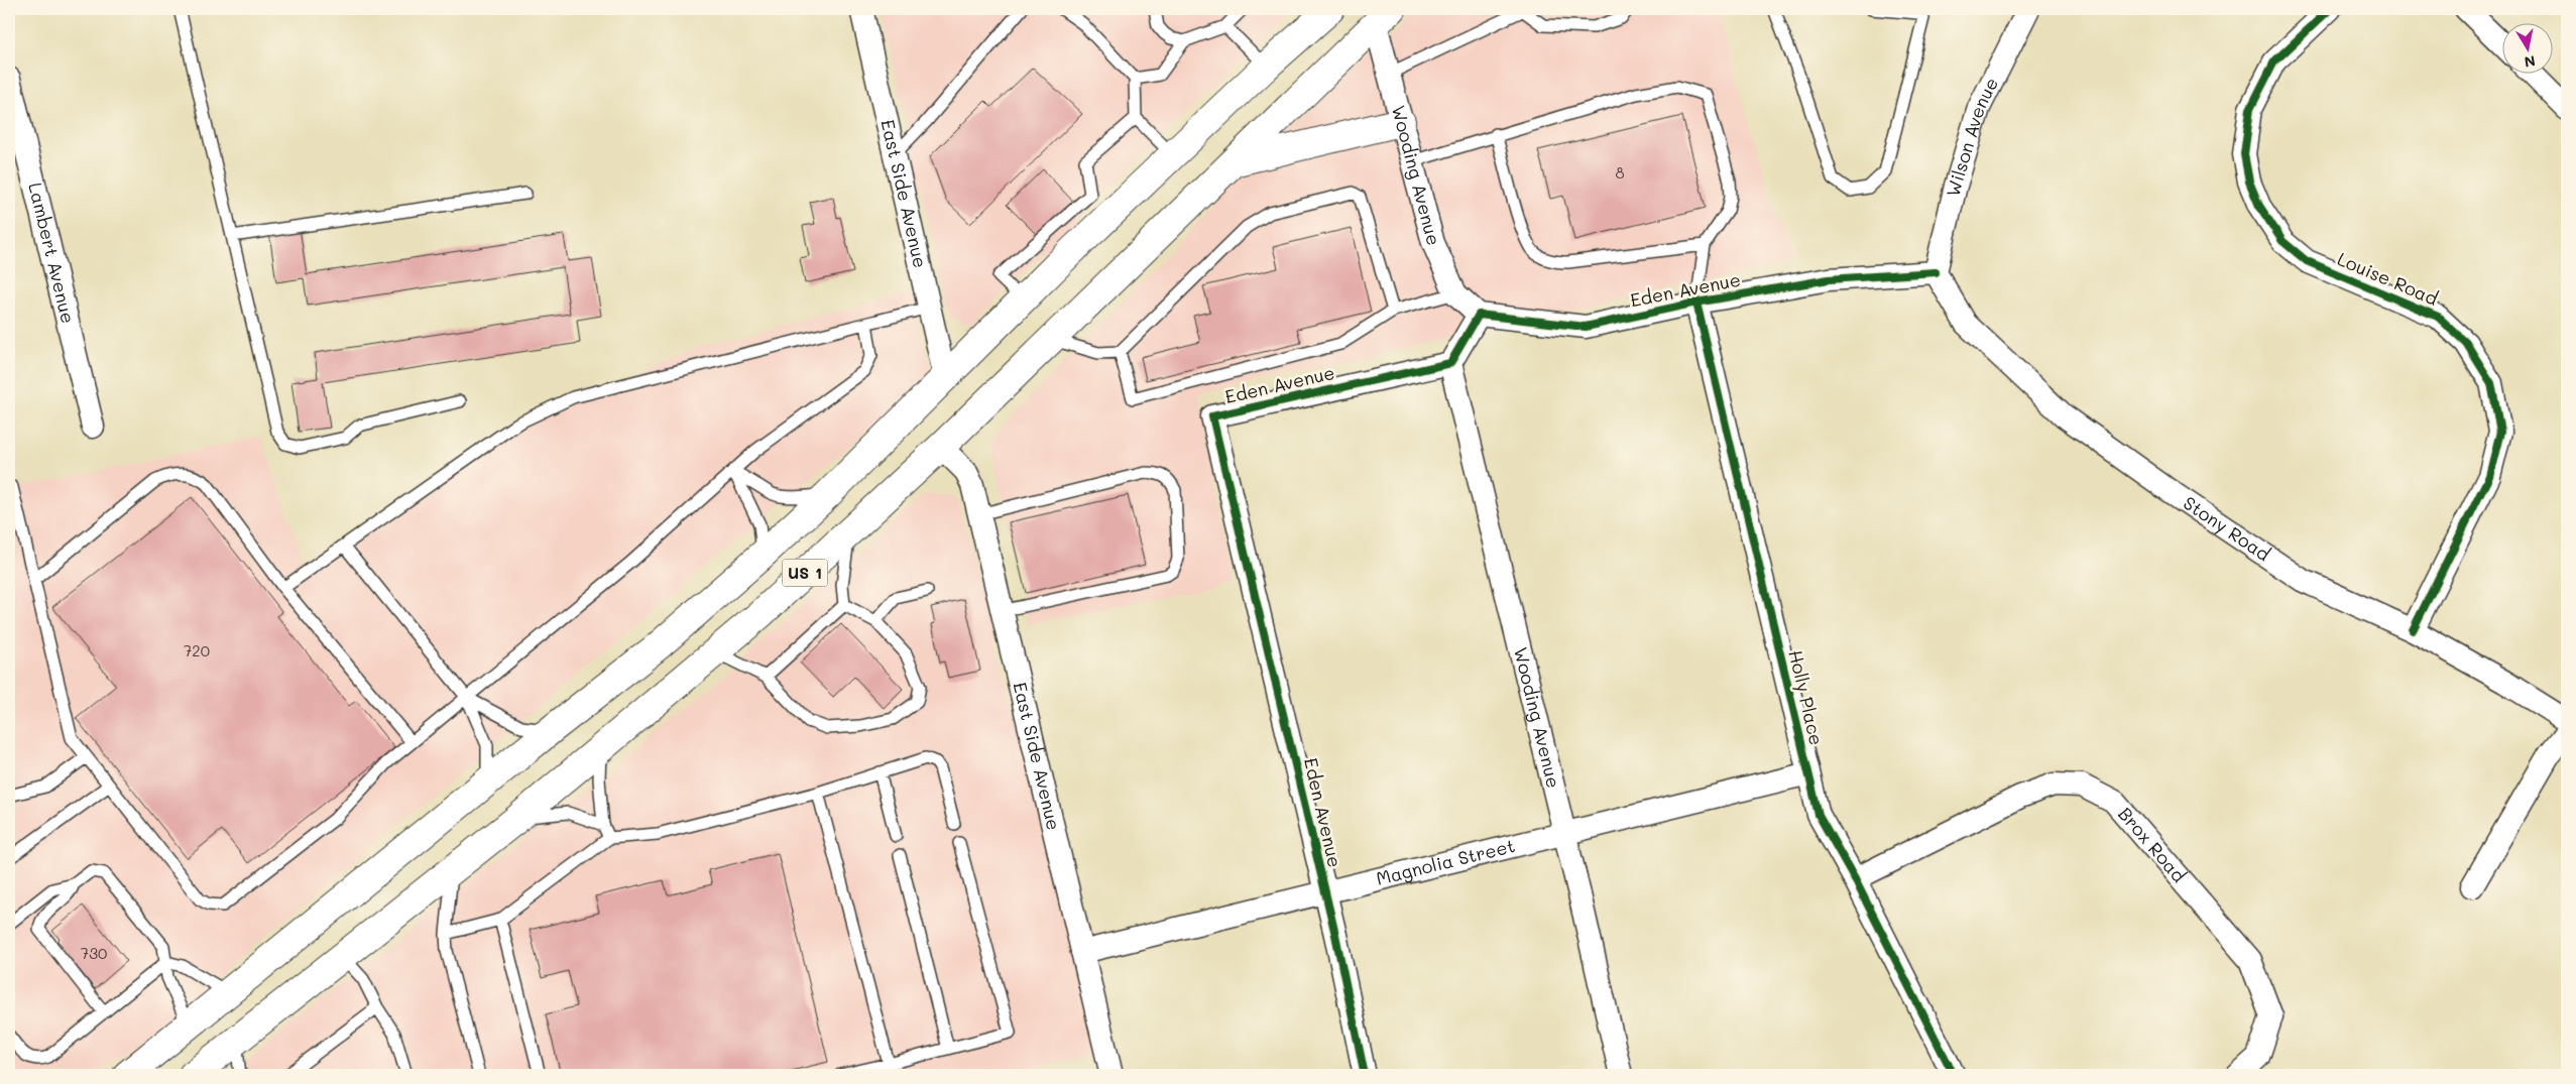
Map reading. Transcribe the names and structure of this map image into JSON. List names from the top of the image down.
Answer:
{
  "streets": {
    "highway": ["US 1"],
    "street": [
      "Wilson Avenue",
      "Wooding Avenue",
      "East Side Avenue",
      "Lambert Avenue",
      "Louise Road",
      "Eden Avenue",
      "Stony Road",
      "Holly Place",
      "Brox Road",
      "Magnolia Street"
    ]
  },
  "crossings": [
    ["Wilson Avenue", "Eden Avenue"],
    ["Wilson Avenue", "Stony Road"],
    ["Wooding Avenue", "Eden Avenue"],
    ["Wooding Avenue", "US 1"],
    ["Wooding Avenue", "Magnolia Street"],
    ["East Side Avenue", "US 1"],
    ["East Side Avenue", "Magnolia Street"],
    ["Louise Road", "Stony Road"],
    ["Eden Avenue", "Stony Road"],
    ["Eden Avenue", "Holly Place"],
    ["Eden Avenue", "Magnolia Street"],
    ["Holly Place", "Brox Road"],
    ["Holly Place", "Magnolia Street"]
  ],
  "house_numbers": ["8", "720", "730"],
  "north": "bottom"
}
